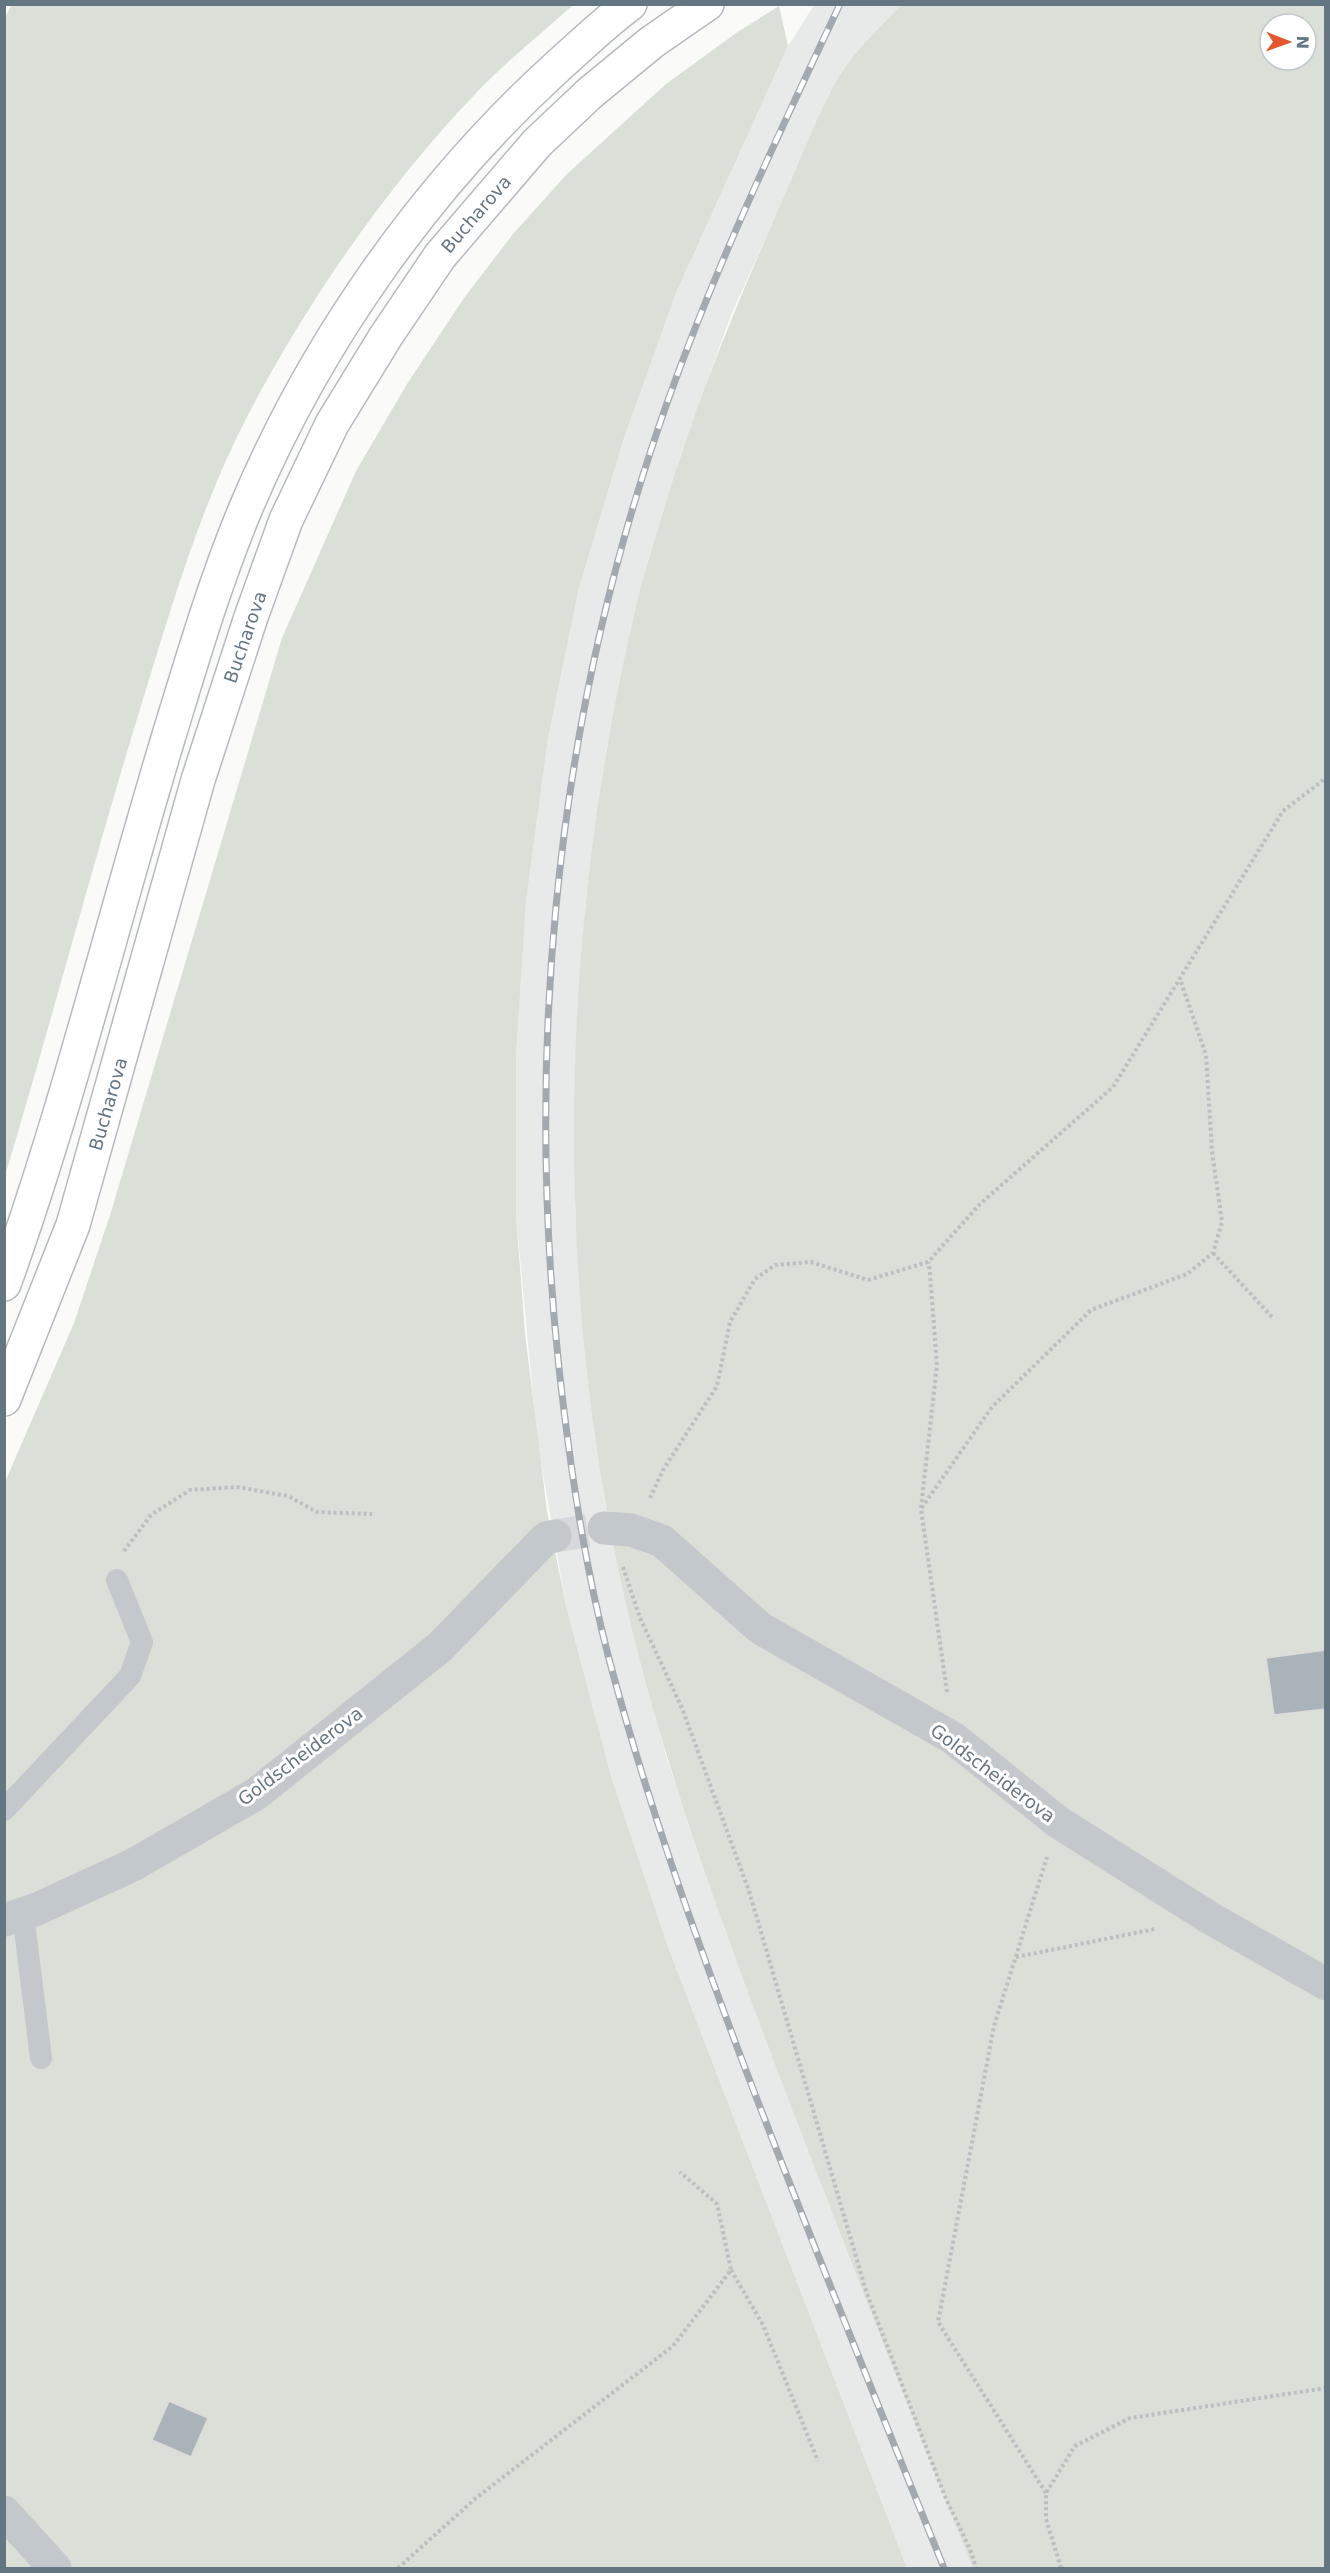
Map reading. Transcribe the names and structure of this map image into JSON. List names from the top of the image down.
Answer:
{
  "streets": {
    "main road": ["Bucharova"],
    "street": ["Goldscheiderova"]
  },
  "north": "right"
}
